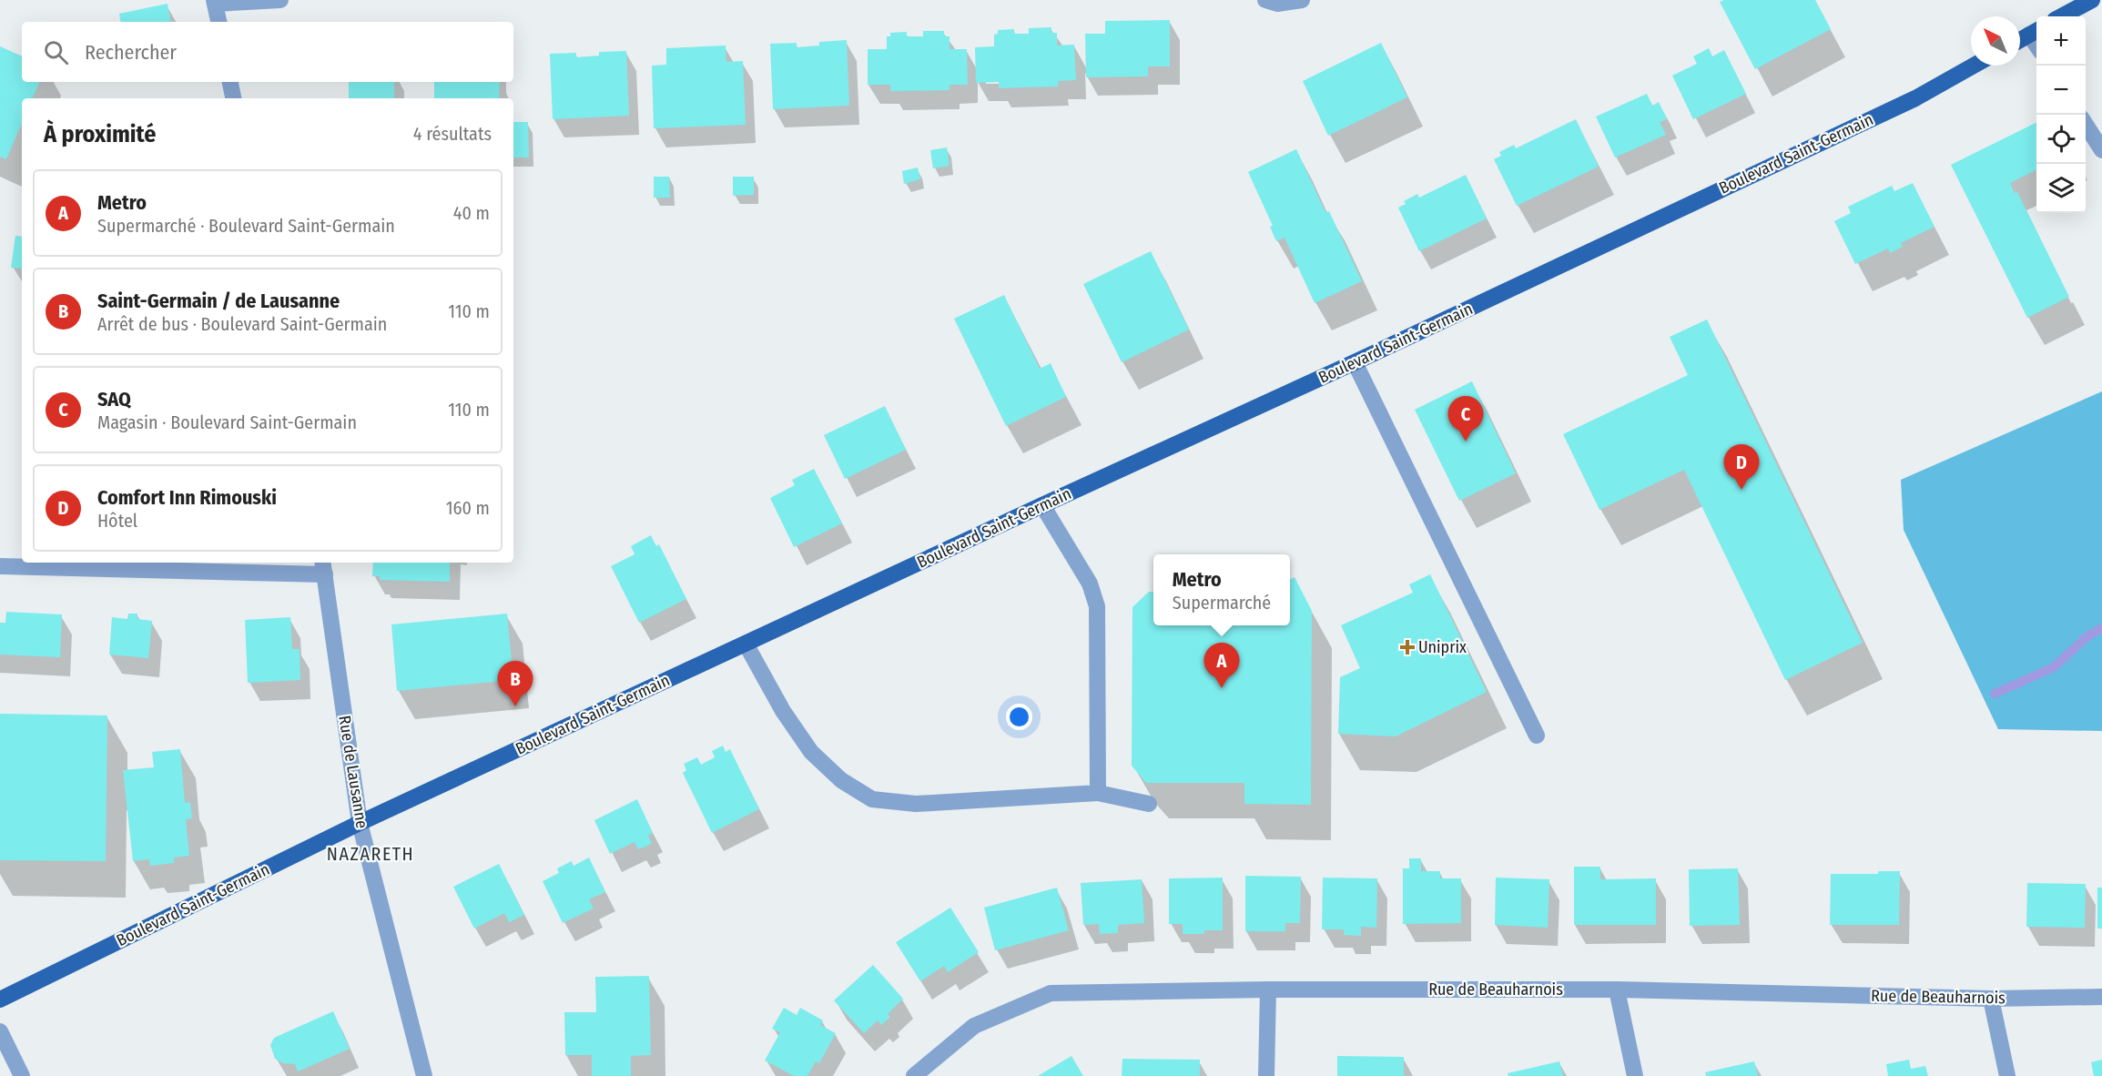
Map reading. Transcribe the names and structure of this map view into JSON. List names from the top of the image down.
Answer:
{
  "streets": {
    "main road": ["Boulevard Saint-Germain"],
    "street": ["Rue de Lausanne", "Rue de Beauharnois"]
  },
  "crossings": [
    ["Boulevard Saint-Germain", "Rue de Lausanne"]
  ],
  "districts": ["NAZARETH"],
  "places": {
    "health": ["Uniprix"]
  },
  "north": "top left",
  "page": {
    "map_buttons": ["+", "−"],
    "search": "Rechercher",
    "heading": ["À proximité", "4 résultats"],
    "list": [
      {
        "mark": "A",
        "name": "Metro",
        "note": "Supermarché · Boulevard Saint-Germain",
        "value": "40 m"
      },
      {
        "mark": "B",
        "name": "Saint-Germain / de Lausanne",
        "note": "Arrêt de bus · Boulevard Saint-Germain",
        "value": "110 m"
      },
      {
        "mark": "C",
        "name": "SAQ",
        "note": "Magasin · Boulevard Saint-Germain",
        "value": "110 m"
      },
      {
        "mark": "D",
        "name": "Comfort Inn Rimouski",
        "note": "Hôtel",
        "value": "160 m"
      }
    ],
    "pins": [
      "C",
      "D",
      "A",
      "B"
    ],
    "popup": ["Metro", "Supermarché"]
  }
}
